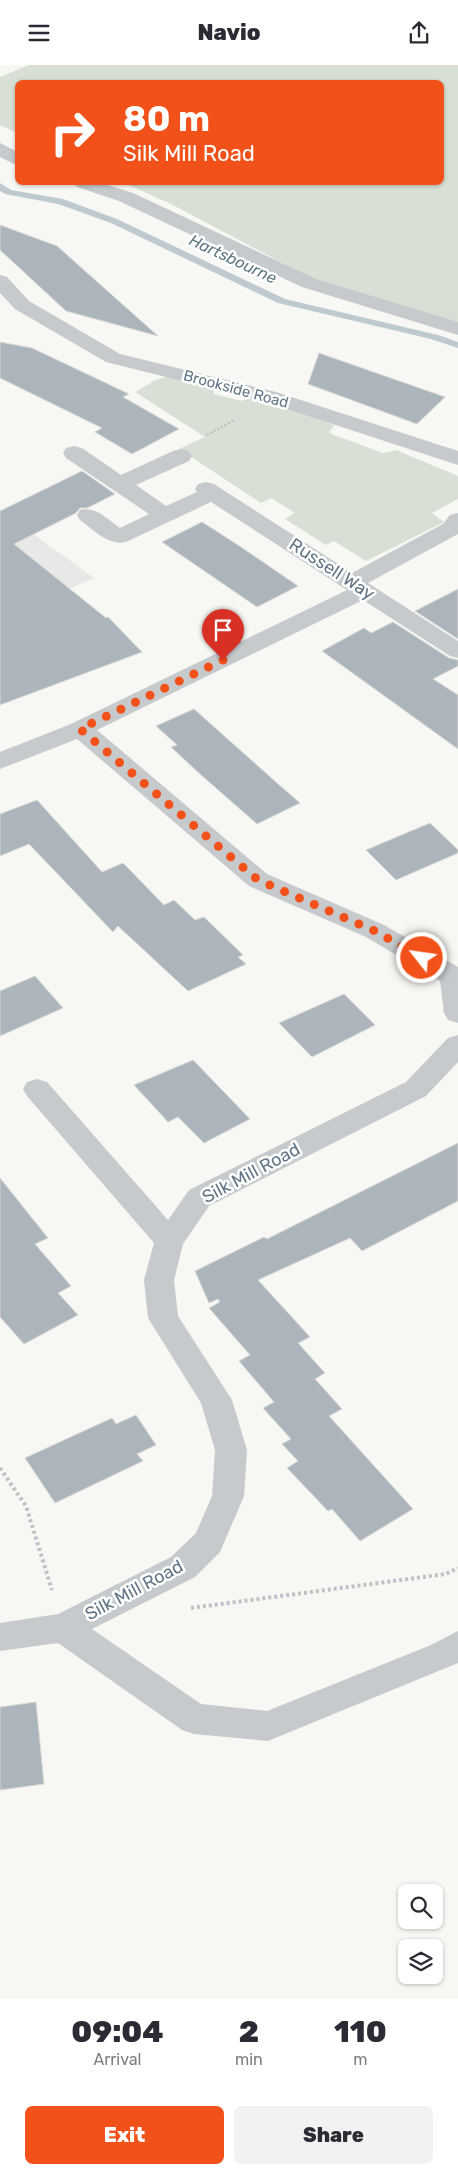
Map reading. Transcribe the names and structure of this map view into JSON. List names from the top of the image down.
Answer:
{
  "streets": {
    "street": ["Brookside Road", "Russell Way", "Silk Mill Road"]
  },
  "water": ["Hartsbourne"],
  "page": {
    "header": "Navio",
    "turn": ["80 m", "Silk Mill Road"],
    "eta": [
      "09:04",
      "Arrival",
      "2",
      "min",
      "110",
      "m"
    ],
    "buttons": ["Exit", "Share"]
  }
}
